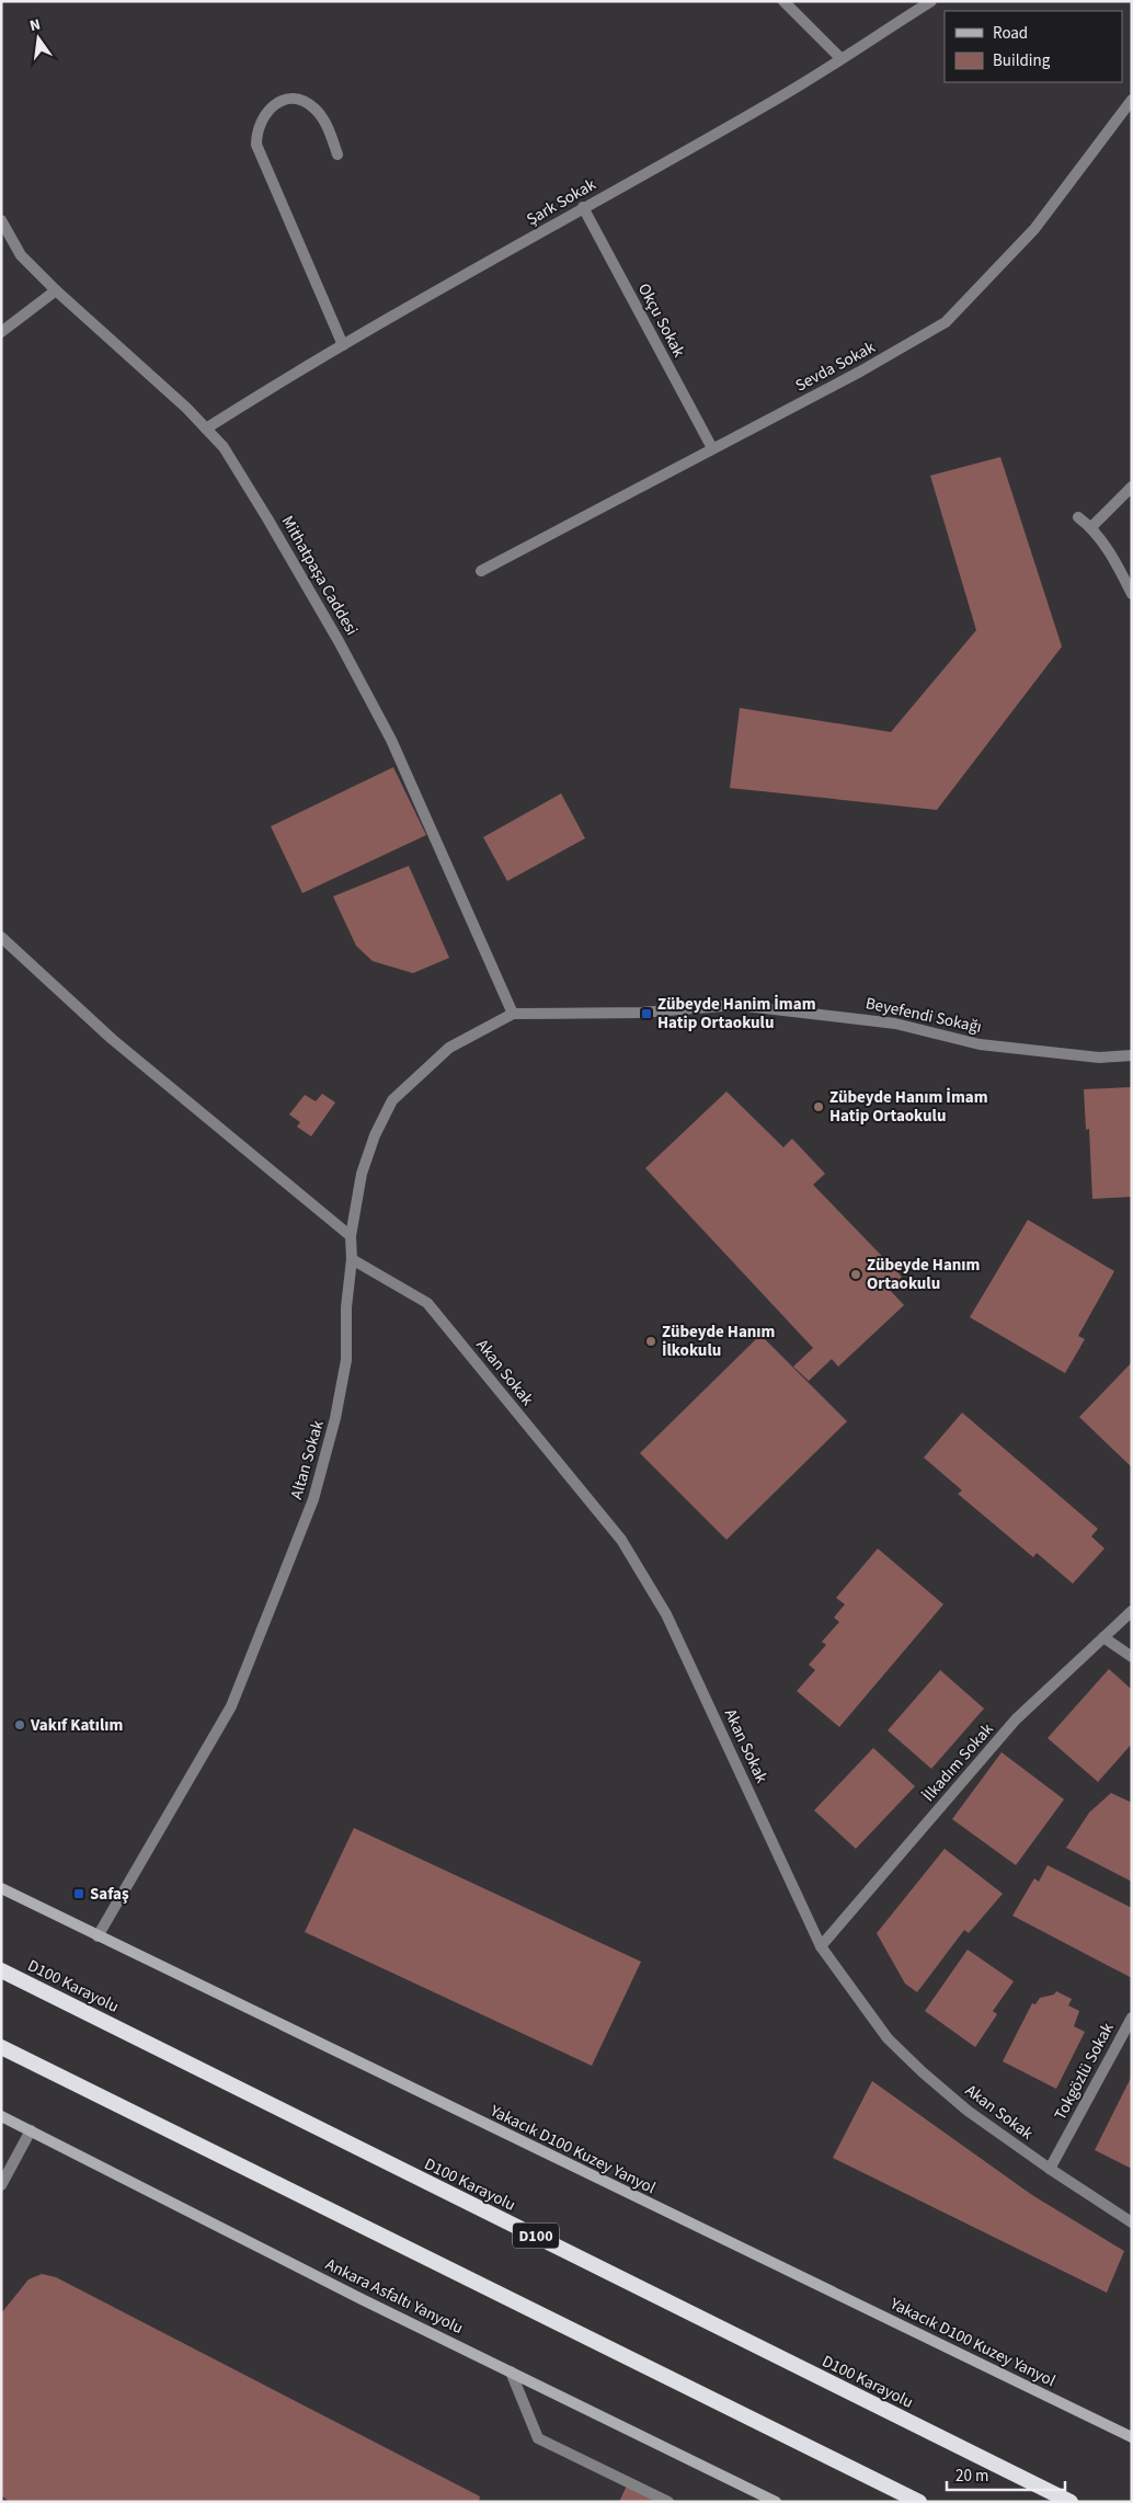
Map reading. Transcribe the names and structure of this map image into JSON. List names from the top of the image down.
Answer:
{
  "streets": {
    "highway": ["D100 Karayolu", "D100"],
    "main road": ["Yakacık D100 Kuzey Yanyol", "Ankara Asfaltı Yanyolu"],
    "street": [
      "Şark Sokak",
      "Okçu Sokak",
      "Sevda Sokak",
      "Mithatpaşa Caddesi",
      "Beyefendi Sokağı",
      "Akan Sokak",
      "Altan Sokak",
      "İlkadım Sokak",
      "Tokgözlü Sokak"
    ]
  },
  "crossings": [
    ["Şark Sokak", "Okçu Sokak"],
    ["Şark Sokak", "Mithatpaşa Caddesi"],
    ["Okçu Sokak", "Sevda Sokak"],
    ["Mithatpaşa Caddesi", "Beyefendi Sokağı"],
    ["Mithatpaşa Caddesi", "Altan Sokak"],
    ["Beyefendi Sokağı", "Altan Sokak"],
    ["Akan Sokak", "Altan Sokak"],
    ["Akan Sokak", "İlkadım Sokak"],
    ["Akan Sokak", "Tokgözlü Sokak"],
    ["Altan Sokak", "Yakacık D100 Kuzey Yanyol"]
  ],
  "places": {
    "transit": ["Zübeyde Hanim İmam Hati̇p Ortaokulu", "Safaş"],
    "other": [
      "Zübeyde Hanım İmam Hatip Ortaokulu",
      "Zübeyde Hanım Ortaokulu",
      "Zübeyde Hanım İlkokulu",
      "Vakıf Katılım"
    ]
  },
  "legend": ["Road", "Building"],
  "scale_bar": "20 m",
  "north": "top"
}
